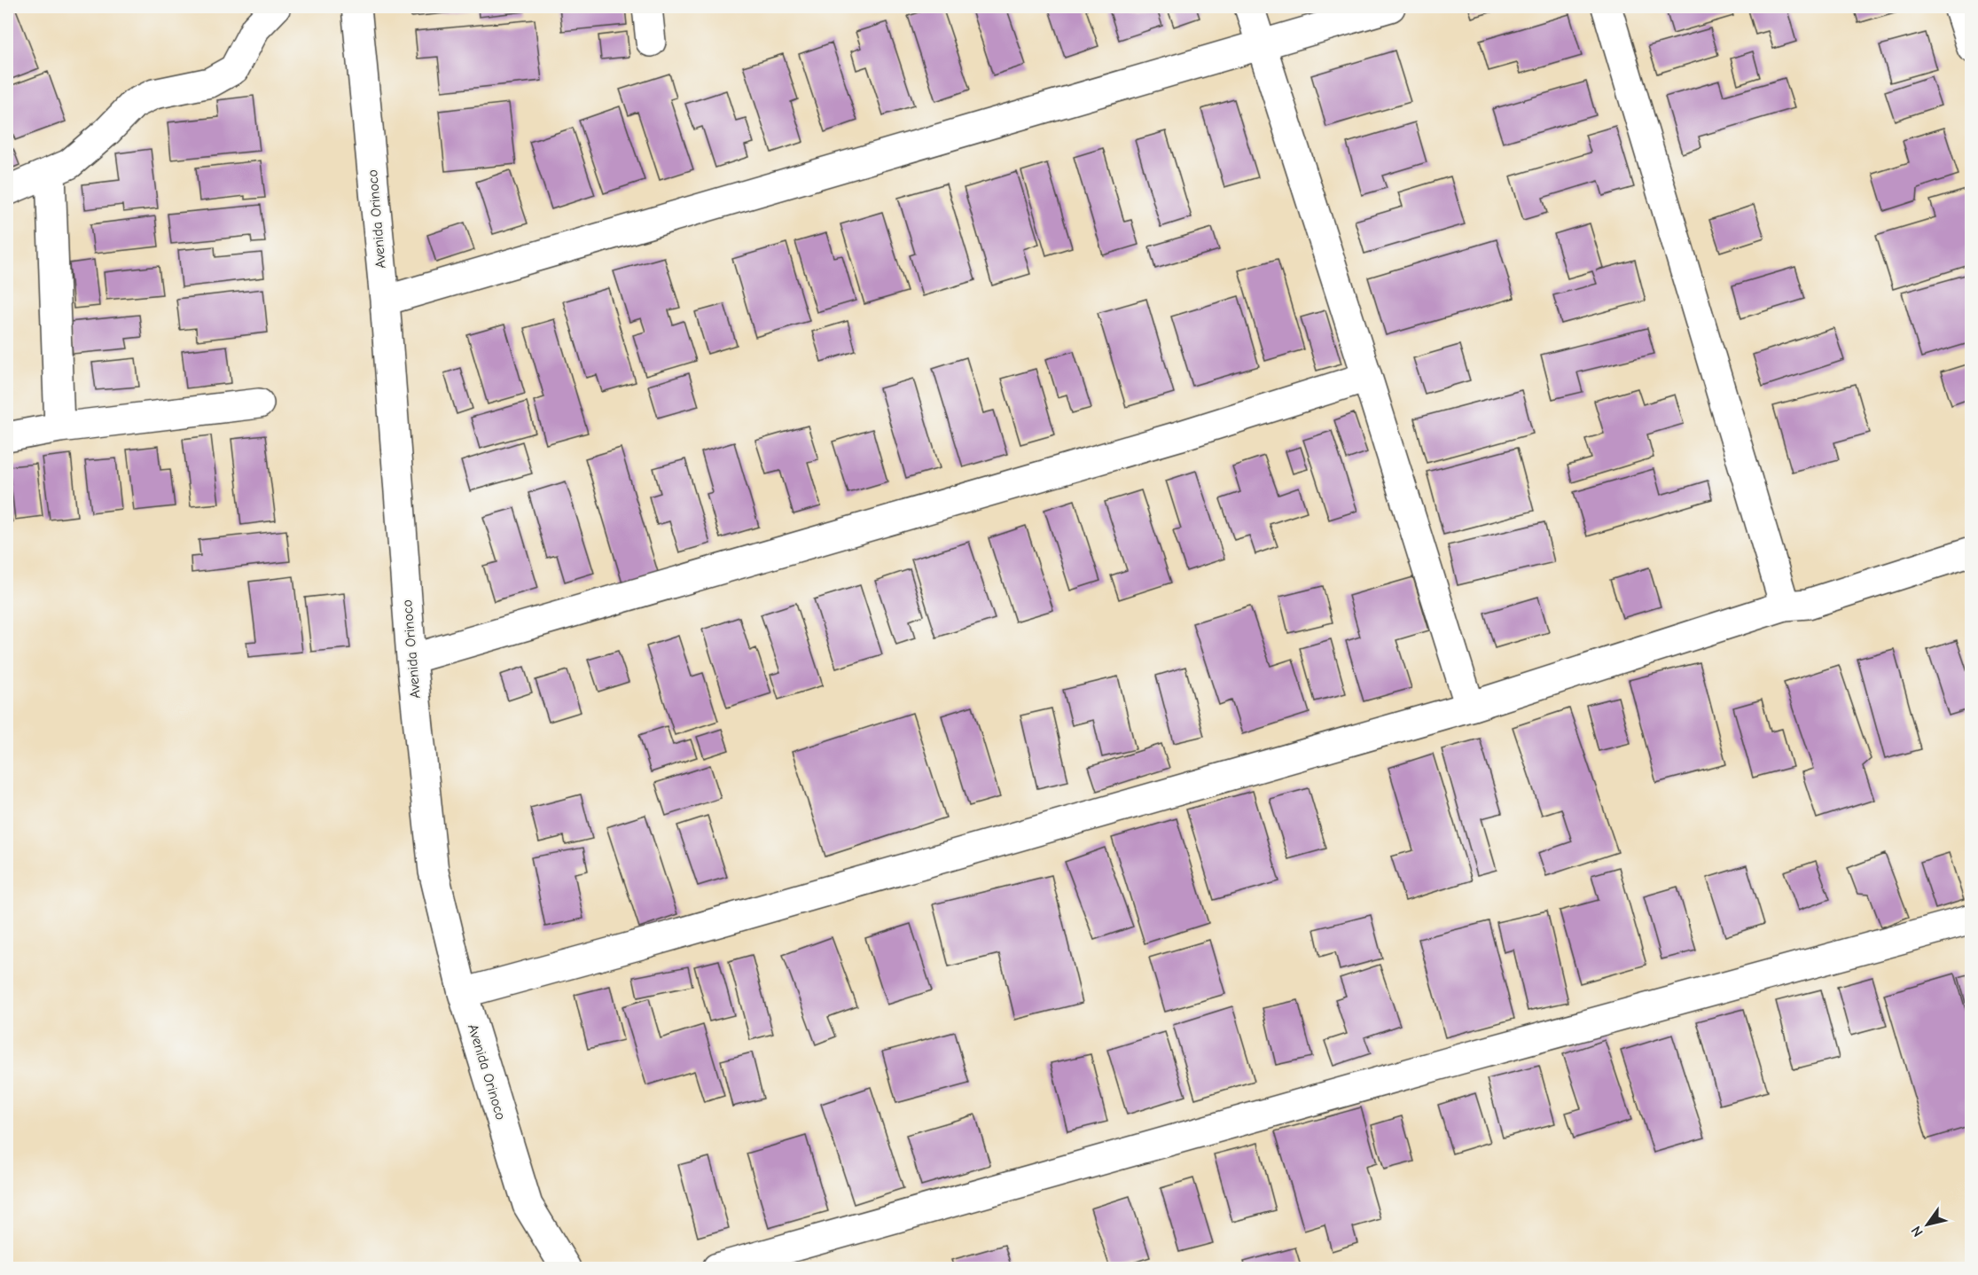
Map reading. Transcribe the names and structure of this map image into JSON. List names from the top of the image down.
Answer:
{
  "streets": {
    "street": ["Avenida Orinoco"]
  },
  "north": "bottom left"
}
